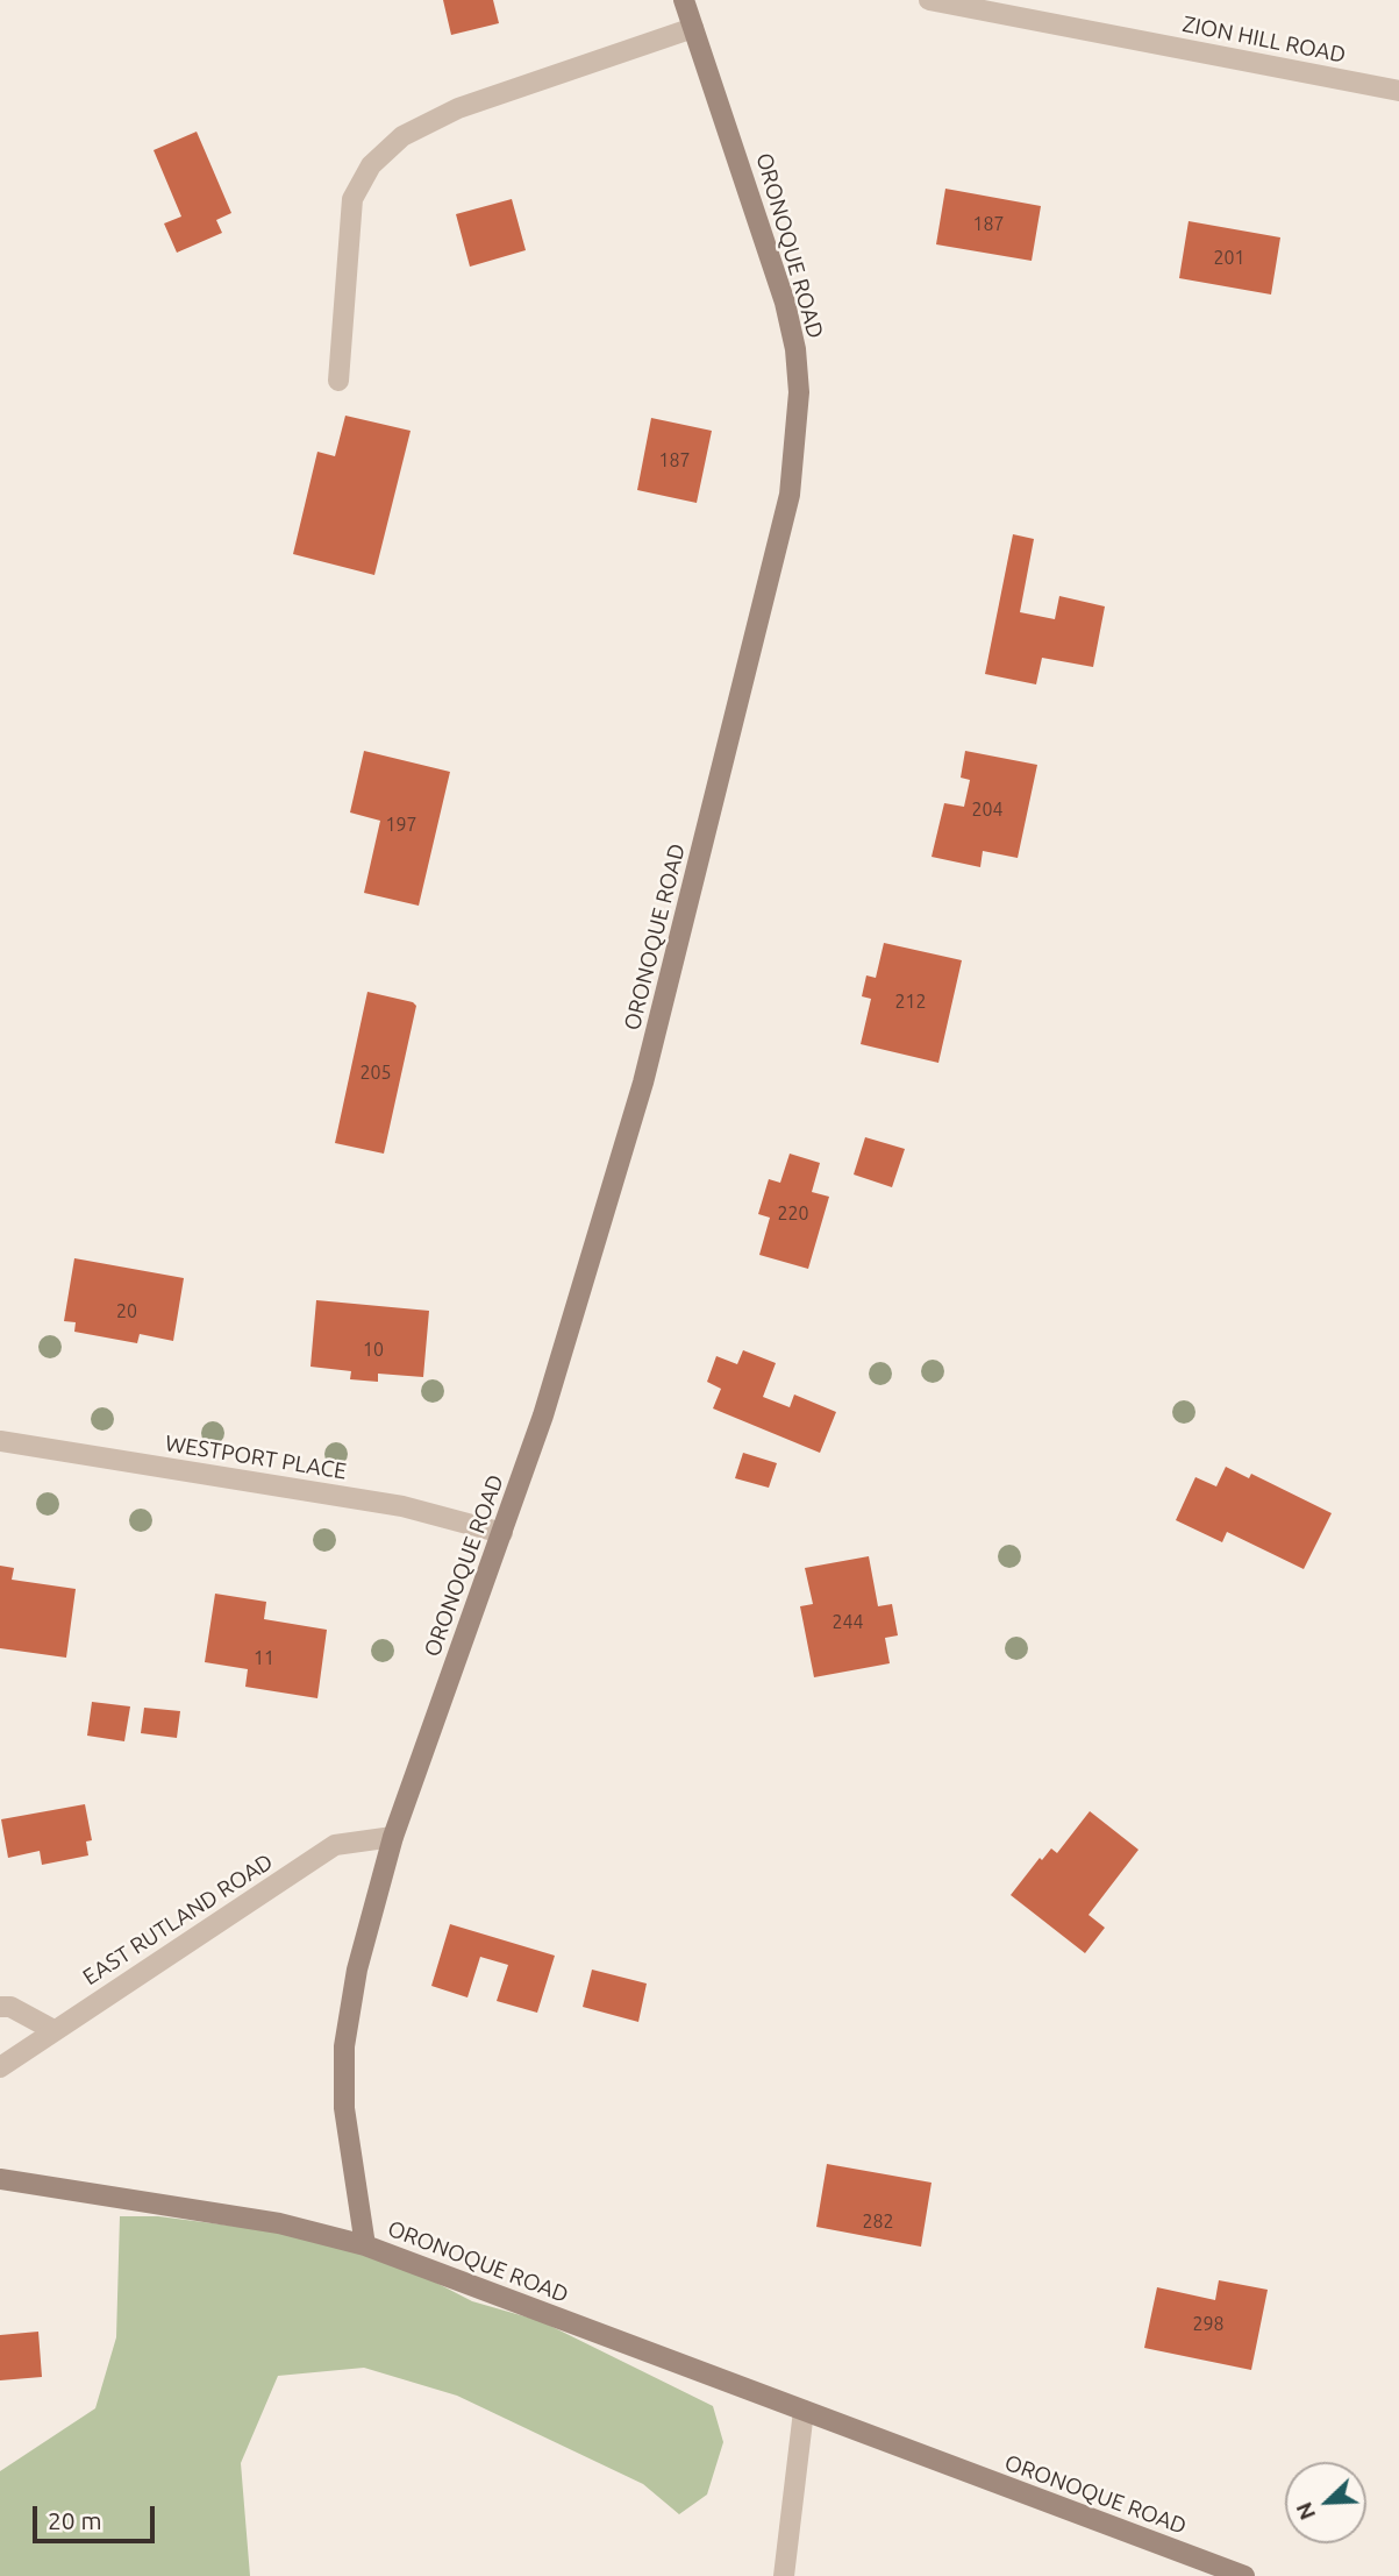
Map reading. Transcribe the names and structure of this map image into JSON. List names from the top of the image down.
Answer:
{
  "streets": {
    "street": [
      "ZION HILL ROAD",
      "ORONOQUE ROAD",
      "WESTPORT PLACE",
      "EAST RUTLAND ROAD"
    ]
  },
  "crossings": [
    ["ORONOQUE ROAD", "WESTPORT PLACE"],
    ["ORONOQUE ROAD", "EAST RUTLAND ROAD"]
  ],
  "house_numbers": [
    "187",
    "201",
    "187",
    "204",
    "197",
    "212",
    "205",
    "220",
    "20",
    "10",
    "244",
    "11",
    "282",
    "298"
  ],
  "scale_bar": "20 m",
  "north": "bottom left"
}
